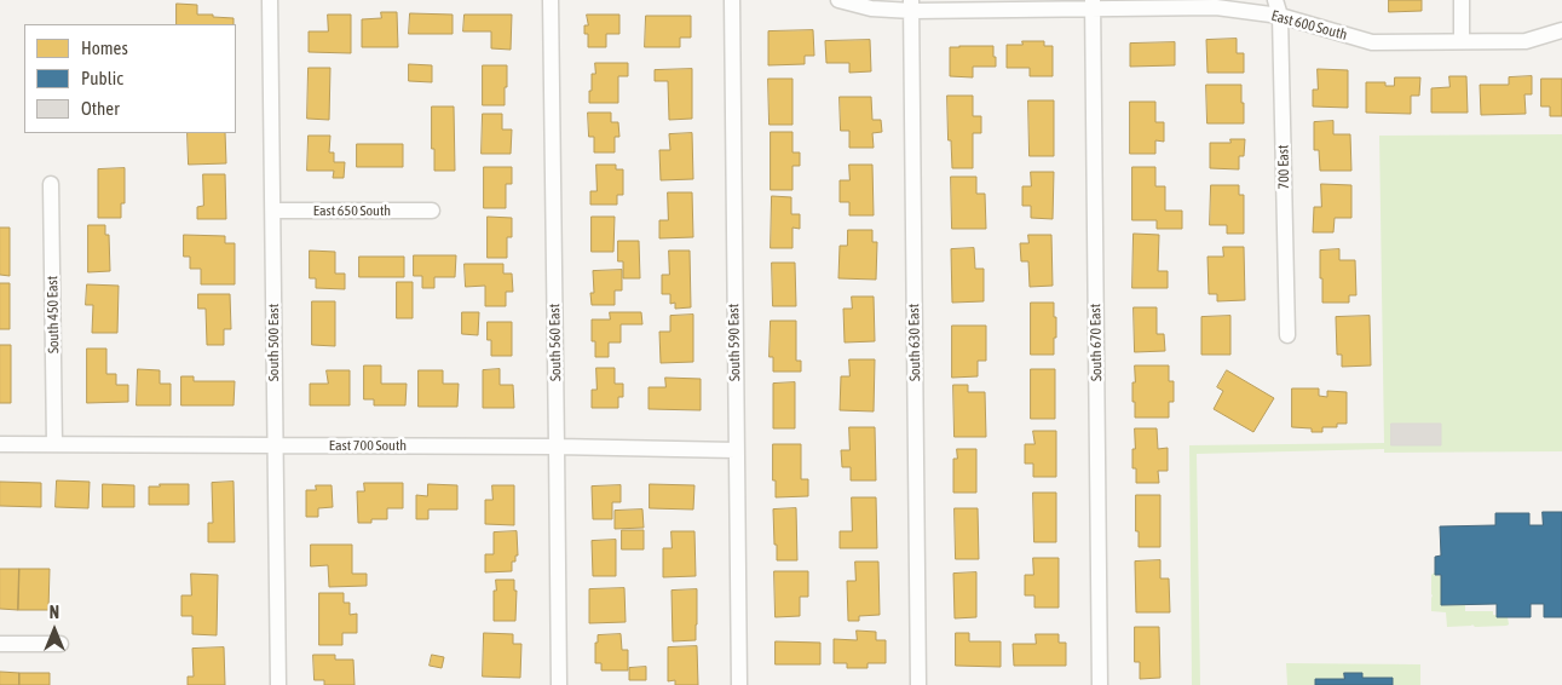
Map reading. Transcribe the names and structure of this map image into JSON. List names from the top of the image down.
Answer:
{
  "streets": {
    "street": [
      "East 600 South",
      "700 East",
      "East 650 South",
      "South 450 East",
      "South 500 East",
      "South 560 East",
      "South 590 East",
      "South 630 East",
      "South 670 East",
      "East 700 South"
    ]
  },
  "crossings": [
    ["East 600 South", "700 East"],
    ["East 600 South", "South 630 East"],
    ["East 600 South", "South 670 East"],
    ["East 650 South", "South 500 East"],
    ["South 450 East", "East 700 South"],
    ["South 500 East", "East 700 South"],
    ["South 560 East", "East 700 South"],
    ["South 590 East", "East 700 South"]
  ],
  "legend": ["Homes", "Public", "Other"],
  "north": "top"
}
